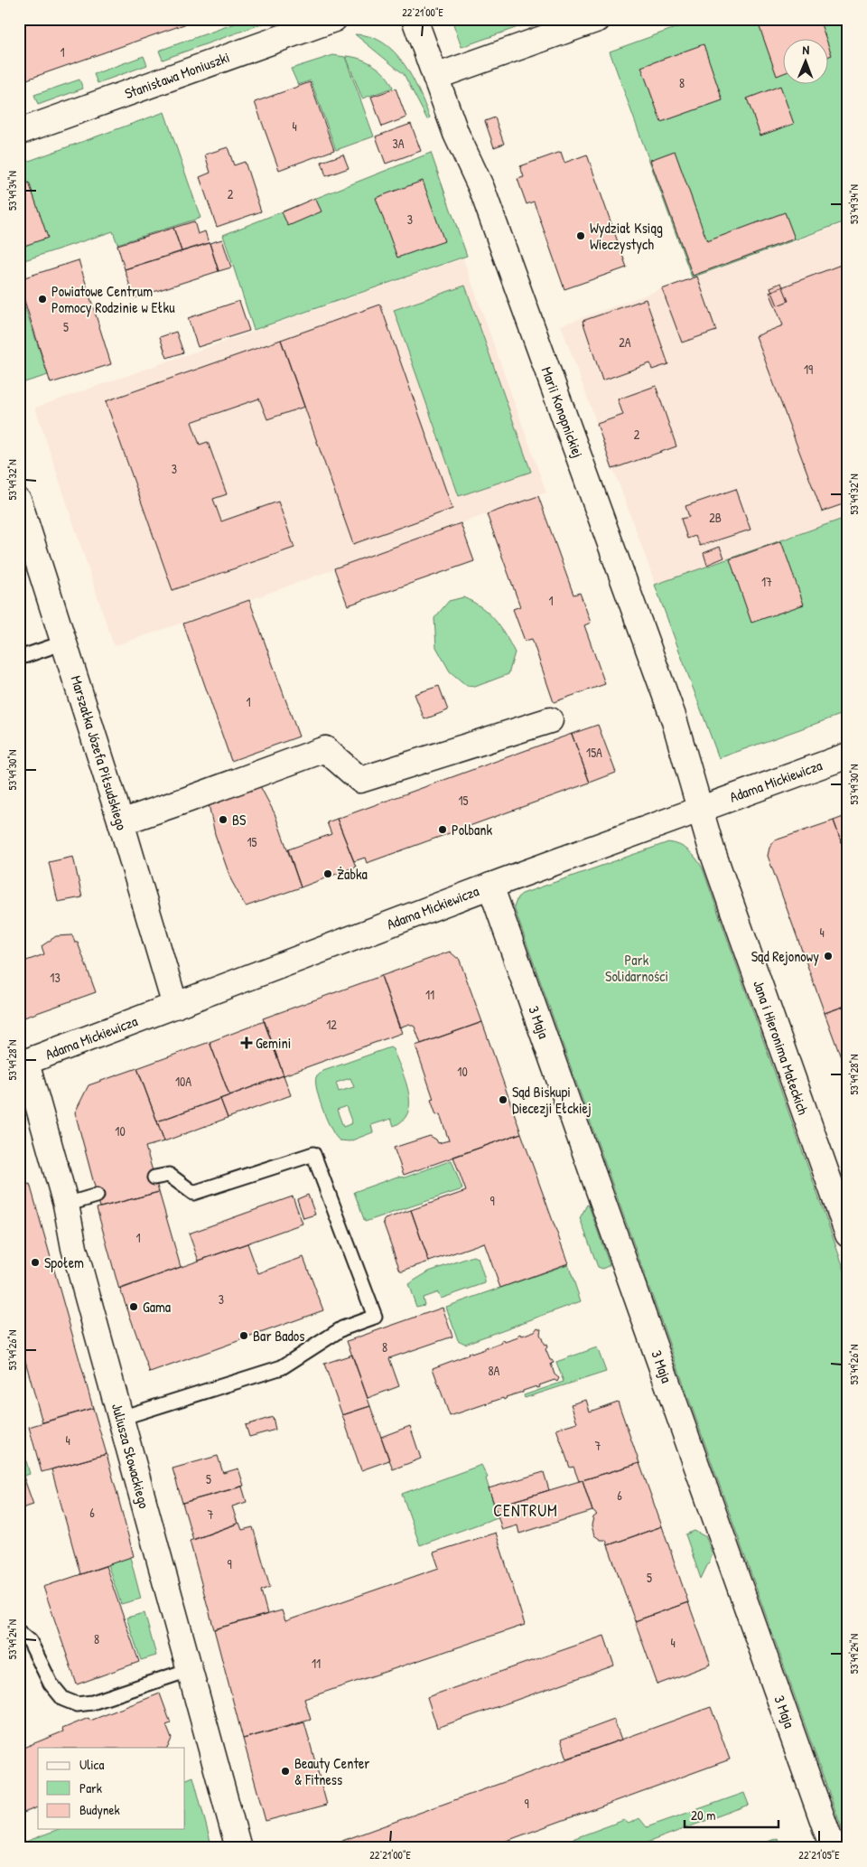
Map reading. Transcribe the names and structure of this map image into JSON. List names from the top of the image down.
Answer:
{
  "streets": {
    "street": [
      "Stanisława Moniuszki",
      "Marii Konopnickiej",
      "Marszałka Józefa Piłsudskiego",
      "Adama Mickiewicza",
      "3 Maja",
      "Jana i Hieronima Małeckich",
      "Juliusza Słowackiego"
    ]
  },
  "crossings": [
    ["Marii Konopnickiej", "Adama Mickiewicza"],
    ["Marii Konopnickiej", "Jana i Hieronima Małeckich"],
    ["Marszałka Józefa Piłsudskiego", "Adama Mickiewicza"],
    ["Adama Mickiewicza", "3 Maja"],
    ["Adama Mickiewicza", "Jana i Hieronima Małeckich"],
    ["Adama Mickiewicza", "Juliusza Słowackiego"]
  ],
  "districts": ["CENTRUM"],
  "parks": ["Park Solidarności"],
  "places": {
    "other": [
      "Wydział Ksiąg Wieczystych",
      "Powiatowe Centrum Pomocy Rodzinie w Ełku",
      "BS",
      "Polbank",
      "Żabka",
      "Sąd Rejonowy",
      "Sąd Biskupi Diecezji Ełckiej",
      "Społem",
      "Gama",
      "Bar Bados",
      "Beauty Center & Fitness"
    ],
    "health": ["Gemini"]
  },
  "house_numbers": [
    "1",
    "8",
    "4",
    "3A",
    "2",
    "3",
    "5",
    "2A",
    "19",
    "2",
    "3",
    "2B",
    "17",
    "1",
    "1",
    "15A",
    "15",
    "15",
    "4",
    "13",
    "11",
    "12",
    "10",
    "10A",
    "10",
    "9",
    "1",
    "3",
    "8",
    "8A",
    "4",
    "7",
    "5",
    "6",
    "6",
    "7",
    "9",
    "5",
    "8",
    "4",
    "11",
    "9"
  ],
  "legend": ["Ulica", "Park", "Budynek"],
  "scale_bar": "20 m",
  "north": "top",
  "coordinates": [
    "22°21'00\"E",
    "53°49'34\"N",
    "53°49'32\"N",
    "53°49'30\"N",
    "53°49'28\"N",
    "53°49'26\"N",
    "53°49'24\"N",
    "22°21'05\"E"
  ]
}
